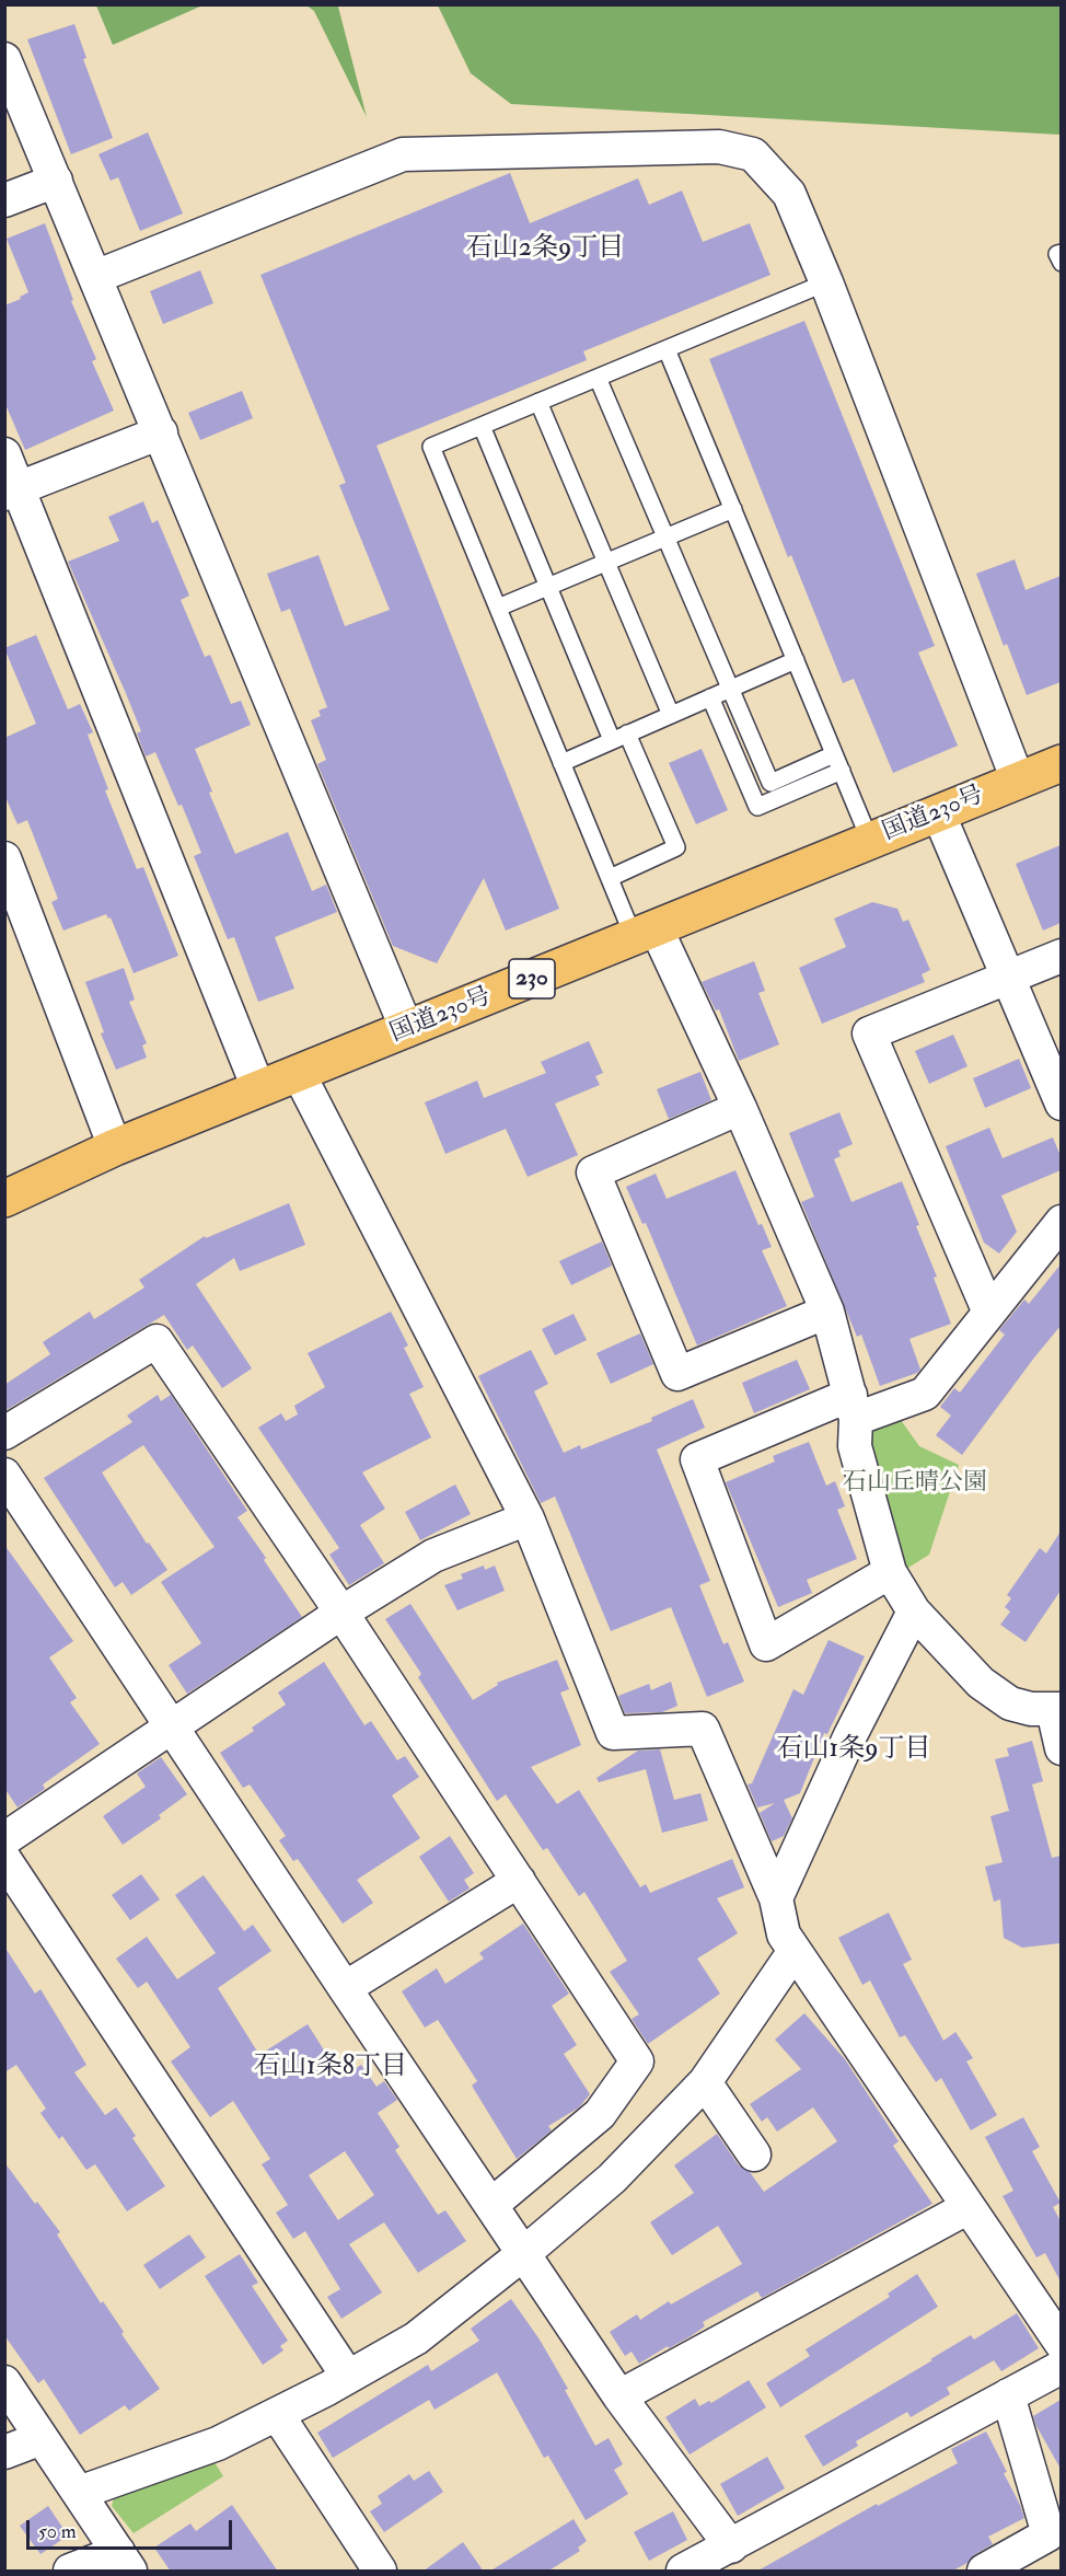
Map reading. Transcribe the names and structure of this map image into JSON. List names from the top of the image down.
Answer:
{
  "streets": {
    "highway": ["国道230号", "230"]
  },
  "districts": ["石山2条9丁目", "石山1条9丁目", "石山1条8丁目"],
  "parks": ["石山丘晴公園"],
  "scale_bar": "50 m"
}
